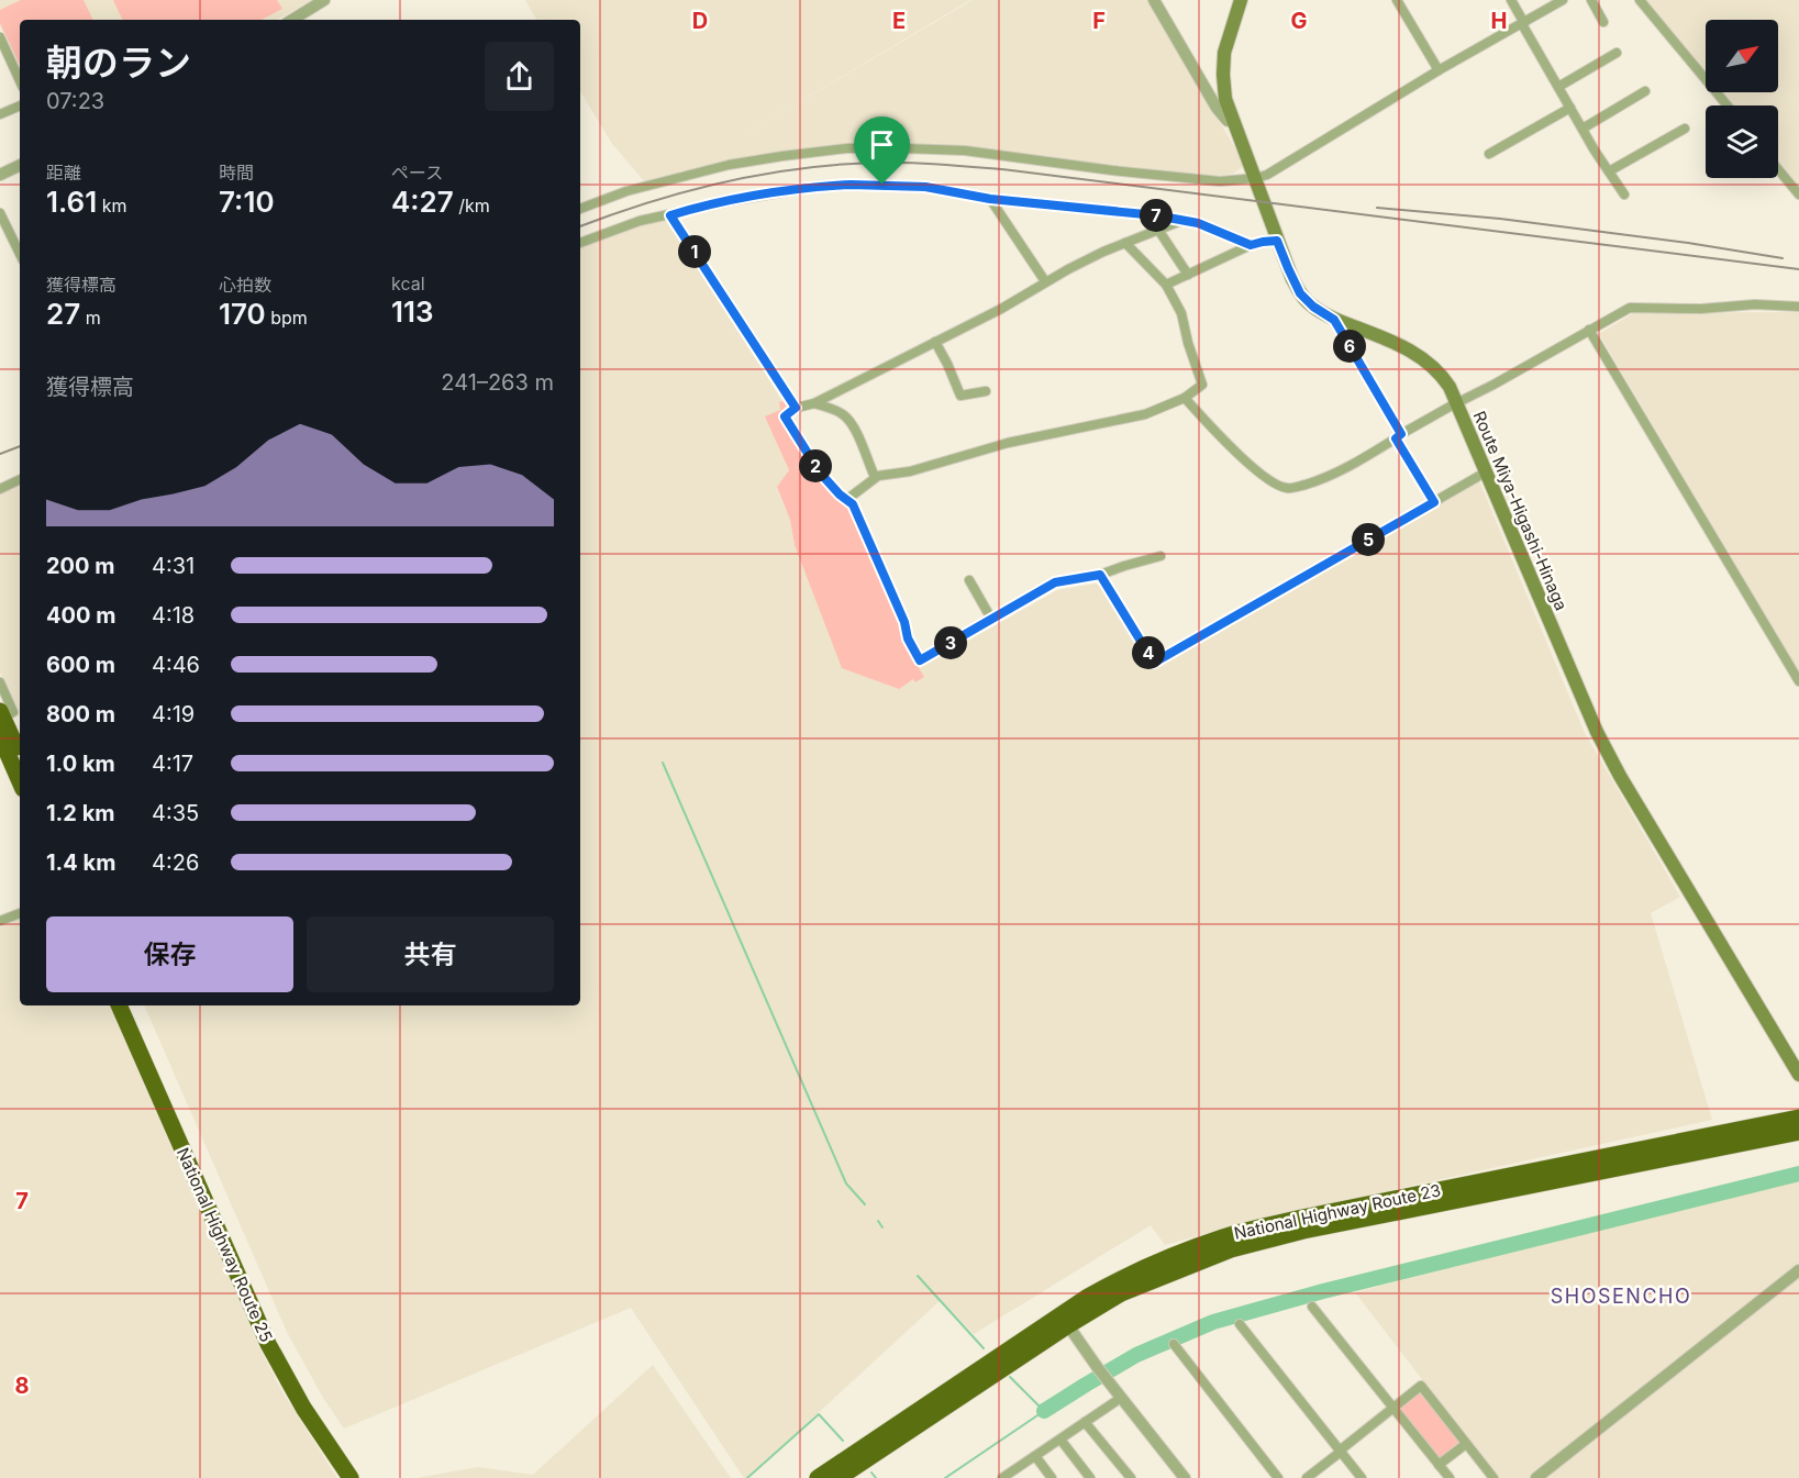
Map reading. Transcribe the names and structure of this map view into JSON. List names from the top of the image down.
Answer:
{
  "streets": {
    "highway": ["National Highway Route 23", "National Highway Route 25"],
    "main road": ["Route Miya-Higashi-Hinaga"]
  },
  "districts": ["SHOSENCHO"],
  "north": "top right",
  "page": {
    "heading": ["朝のラン", "07:23"],
    "stats": [
      ["距離", "1.61 km"],
      ["時間", "7:10"],
      ["ペース", "4:27 /km"],
      ["獲得標高", "27 m"],
      ["心拍数", "170 bpm"],
      ["kcal", "113"]
    ],
    "pins": [
      "7",
      "1",
      "6",
      "2",
      "5",
      "3",
      "4"
    ],
    "chart": ["獲得標高", "241–263 m"],
    "list": [
      {
        "name": "200 m",
        "note": "4:31"
      },
      {
        "name": "400 m",
        "note": "4:18"
      },
      {
        "name": "600 m",
        "note": "4:46"
      },
      {
        "name": "800 m",
        "note": "4:19"
      },
      {
        "name": "1.0 km",
        "note": "4:17"
      },
      {
        "name": "1.2 km",
        "note": "4:35"
      },
      {
        "name": "1.4 km",
        "note": "4:26"
      }
    ],
    "buttons": ["保存", "共有"]
  },
  "grid": {
    "columns": [
      "D",
      "E",
      "F",
      "G",
      "H"
    ],
    "rows": ["7", "8"]
  }
}
